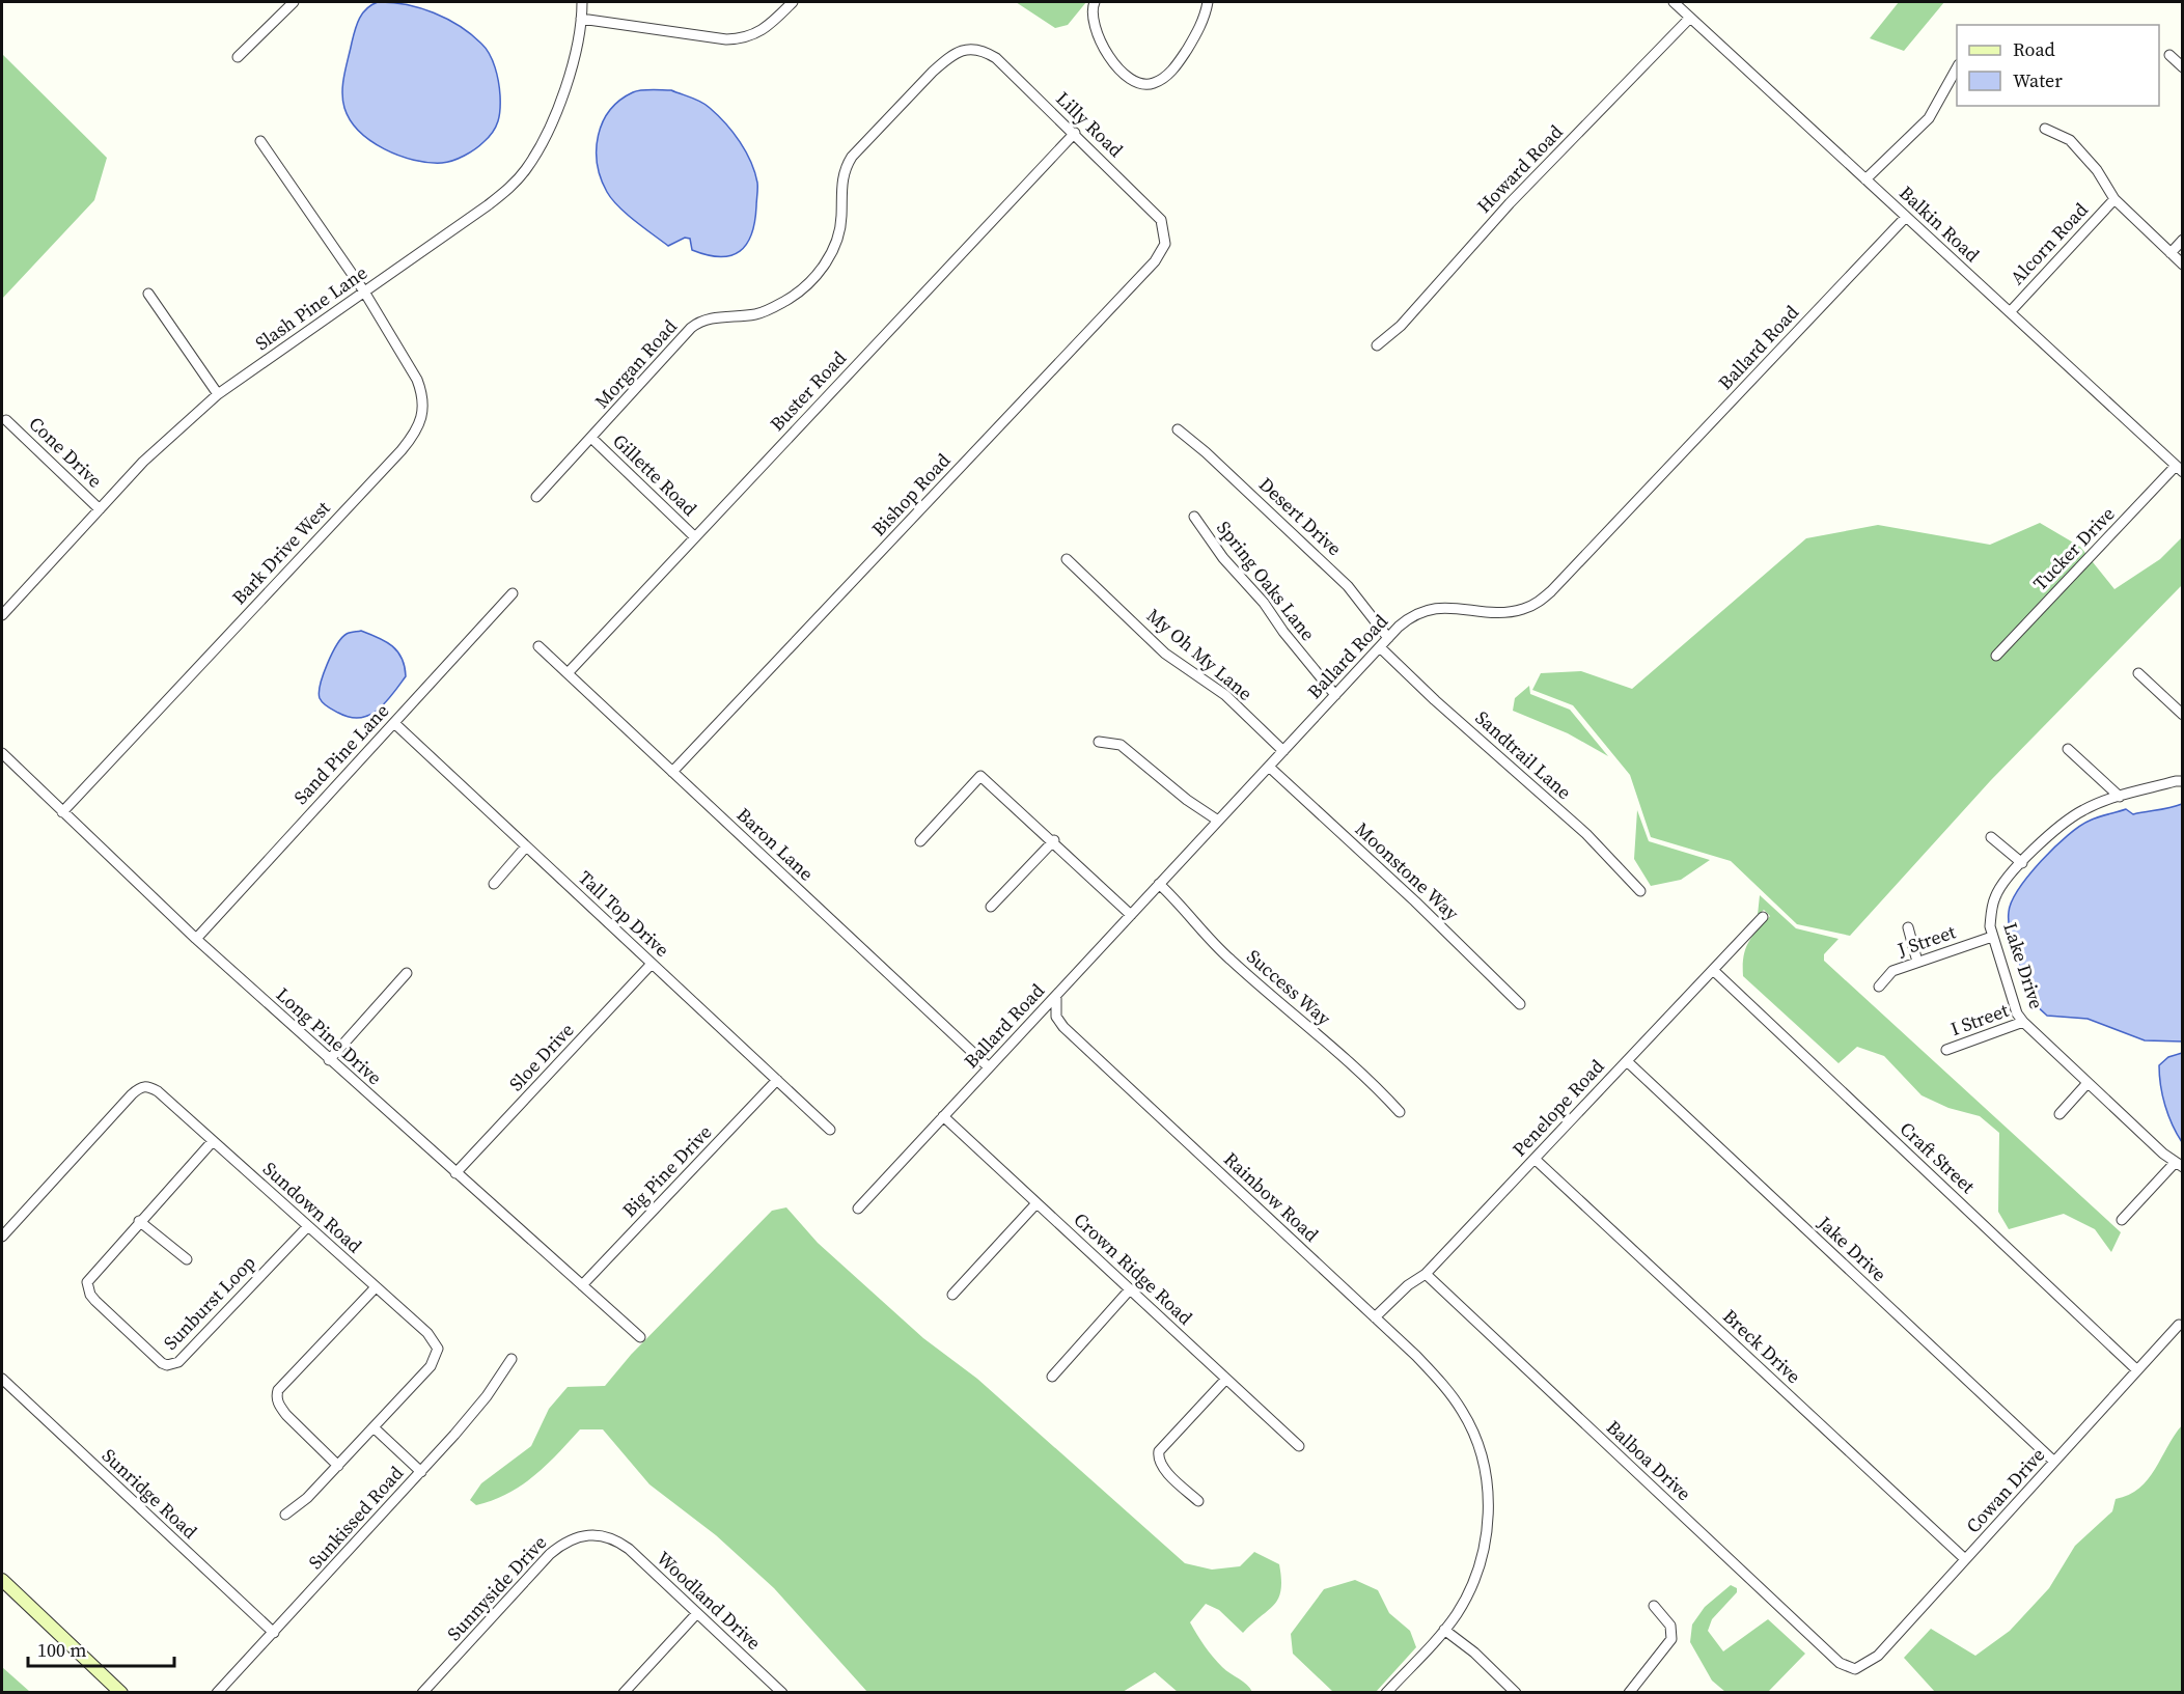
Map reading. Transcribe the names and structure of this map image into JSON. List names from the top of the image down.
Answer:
{
  "streets": {
    "street": [
      "Lilly Road",
      "Howard Road",
      "Balkin Road",
      "Alcorn Road",
      "Slash Pine Lane",
      "Ballard Road",
      "Morgan Road",
      "Buster Road",
      "Cone Drive",
      "Gillette Road",
      "Bishop Road",
      "Desert Drive",
      "Tucker Drive",
      "Bark Drive West",
      "Spring Oaks Lane",
      "My Oh My Lane",
      "Sand Pine Lane",
      "Sandtrail Lane",
      "Baron Lane",
      "Moonstone Way",
      "Tall Top Drive",
      "J Street",
      "Lake Drive",
      "Success Way",
      "I Street",
      "Long Pine Drive",
      "Sloe Drive",
      "Penelope Road",
      "Craft Street",
      "Big Pine Drive",
      "Rainbow Road",
      "Sundown Road",
      "Jake Drive",
      "Crown Ridge Road",
      "Sunburst Loop",
      "Breck Drive",
      "Balboa Drive",
      "Cowan Drive",
      "Sunridge Road",
      "Sunkissed Road",
      "Sunnyside Drive",
      "Woodland Drive"
    ]
  },
  "crossings": [
    ["Lilly Road", "Morgan Road"],
    ["Lilly Road", "Buster Road"],
    ["Lilly Road", "Bishop Road"],
    ["Howard Road", "Balkin Road"],
    ["Balkin Road", "Alcorn Road"],
    ["Balkin Road", "Ballard Road"],
    ["Balkin Road", "Tucker Drive"],
    ["Slash Pine Lane", "Cone Drive"],
    ["Slash Pine Lane", "Bark Drive West"],
    ["Ballard Road", "Desert Drive"],
    ["Ballard Road", "Spring Oaks Lane"],
    ["Ballard Road", "My Oh My Lane"],
    ["Ballard Road", "Sandtrail Lane"],
    ["Ballard Road", "Baron Lane"],
    ["Ballard Road", "Moonstone Way"],
    ["Ballard Road", "Success Way"],
    ["Ballard Road", "Rainbow Road"],
    ["Ballard Road", "Crown Ridge Road"],
    ["Morgan Road", "Gillette Road"],
    ["Buster Road", "Gillette Road"],
    ["Buster Road", "Baron Lane"],
    ["Bishop Road", "Baron Lane"],
    ["Bark Drive West", "Long Pine Drive"],
    ["Sand Pine Lane", "Tall Top Drive"],
    ["Sand Pine Lane", "Long Pine Drive"],
    ["Tall Top Drive", "Sloe Drive"],
    ["Tall Top Drive", "Big Pine Drive"],
    ["J Street", "Lake Drive"],
    ["Lake Drive", "I Street"],
    ["Long Pine Drive", "Sloe Drive"],
    ["Long Pine Drive", "Big Pine Drive"],
    ["Penelope Road", "Craft Street"],
    ["Penelope Road", "Rainbow Road"],
    ["Penelope Road", "Jake Drive"],
    ["Penelope Road", "Breck Drive"],
    ["Penelope Road", "Balboa Drive"],
    ["Craft Street", "Cowan Drive"],
    ["Sundown Road", "Sunburst Loop"],
    ["Jake Drive", "Cowan Drive"],
    ["Breck Drive", "Cowan Drive"],
    ["Balboa Drive", "Cowan Drive"],
    ["Sunridge Road", "Sunkissed Road"],
    ["Sunnyside Drive", "Woodland Drive"]
  ],
  "legend": ["Road", "Water"],
  "scale_bar": "100 m"
}
